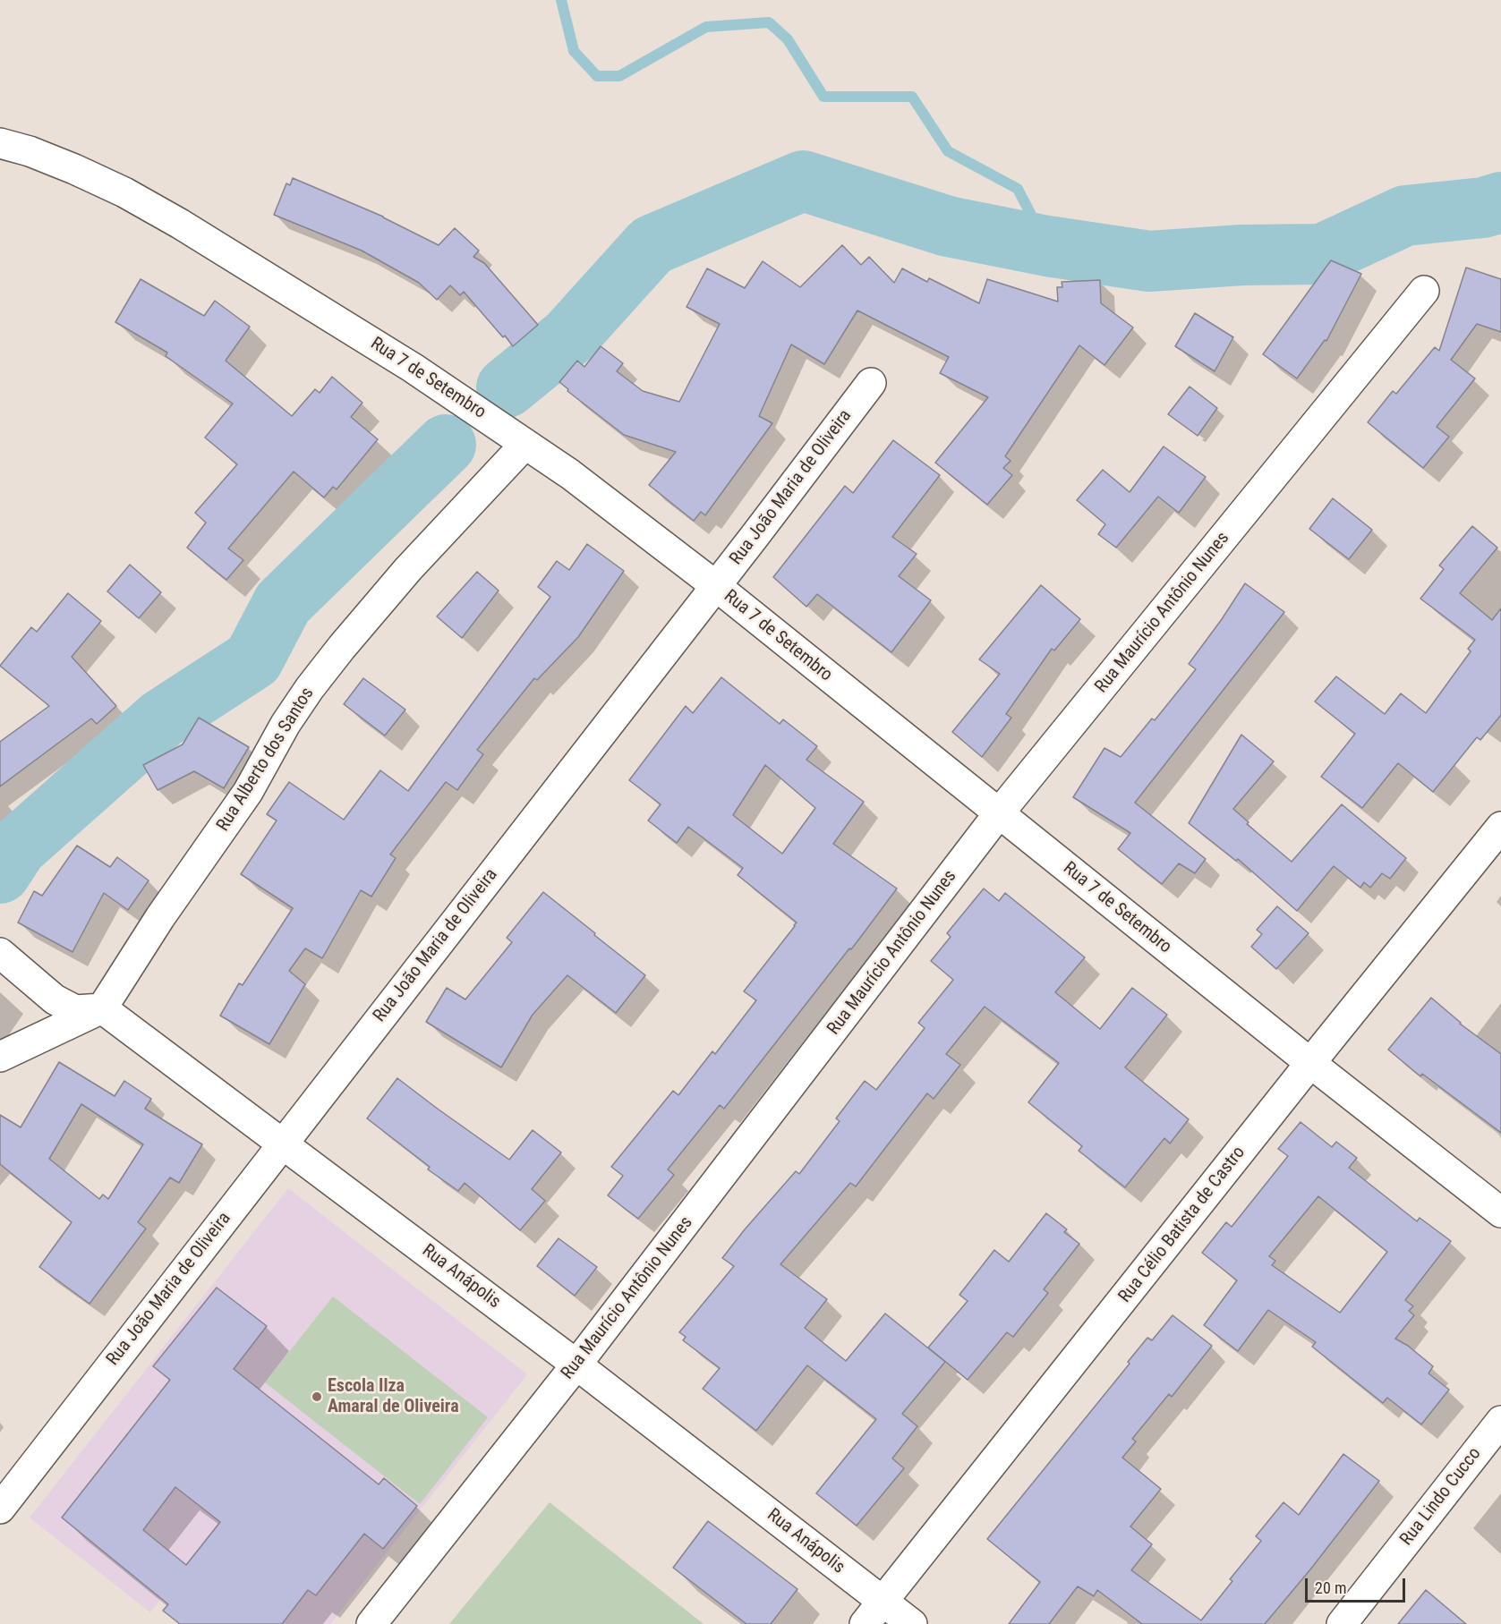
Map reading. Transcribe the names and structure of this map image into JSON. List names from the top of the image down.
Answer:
{
  "streets": {
    "street": [
      "Rua 7 de Setembro",
      "Rua João Maria de Oliveira",
      "Rua Maurício Antônio Nunes",
      "Rua Alberto dos Santos",
      "Rua Célio Batista de Castro",
      "Rua Anápolis",
      "Rua Lindo Cucco"
    ]
  },
  "crossings": [
    ["Rua 7 de Setembro", "Rua João Maria de Oliveira"],
    ["Rua 7 de Setembro", "Rua Maurício Antônio Nunes"],
    ["Rua 7 de Setembro", "Rua Alberto dos Santos"],
    ["Rua 7 de Setembro", "Rua Célio Batista de Castro"],
    ["Rua João Maria de Oliveira", "Rua Anápolis"],
    ["Rua Maurício Antônio Nunes", "Rua Anápolis"],
    ["Rua Alberto dos Santos", "Rua Anápolis"],
    ["Rua Célio Batista de Castro", "Rua Anápolis"]
  ],
  "places": ["Escola Ilza Amaral de Oliveira"],
  "scale_bar": "20 m"
}
